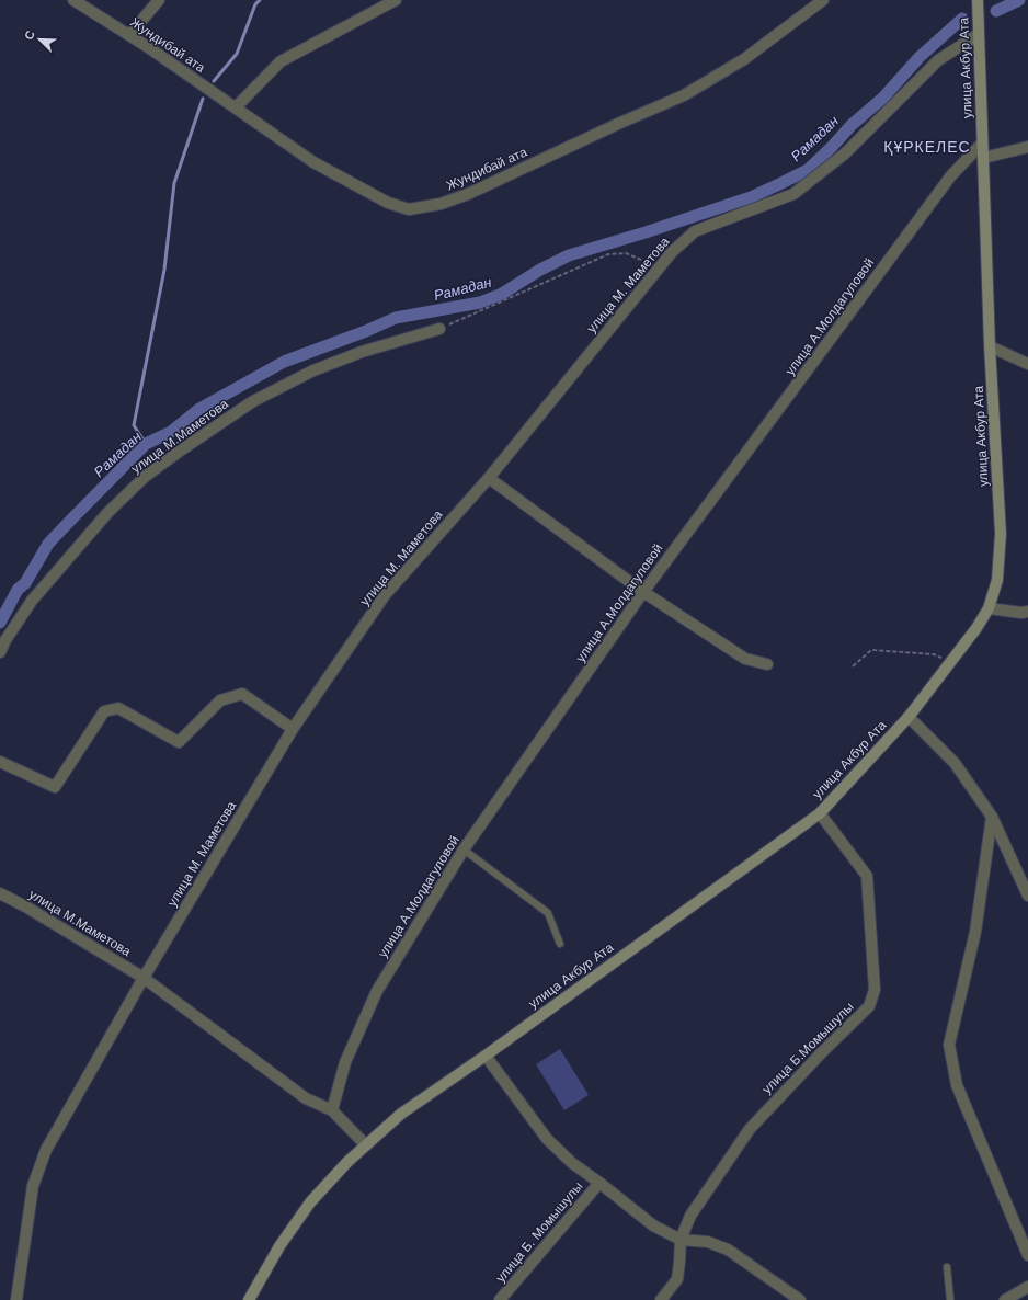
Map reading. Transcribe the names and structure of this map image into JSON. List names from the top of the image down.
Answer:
{
  "streets": {
    "main road": ["улица Акбур Ата"],
    "street": [
      "Жундибай ата",
      "улица М. Маметова",
      "улица А.Молдагуловой",
      "улица М.Маметова",
      "улица Б.Момышулы",
      "улица Б. Момышулы"
    ]
  },
  "crossings": [
    ["улица Акбур Ата", "улица М. Маметова"],
    ["улица Акбур Ата", "улица А.Молдагуловой"],
    ["улица Акбур Ата", "улица Б.Момышулы"],
    ["улица М. Маметова", "улица М.Маметова"]
  ],
  "districts": ["ҚҰРКЕЛЕС"],
  "water": ["Рамадан"],
  "north": "top left"
}
